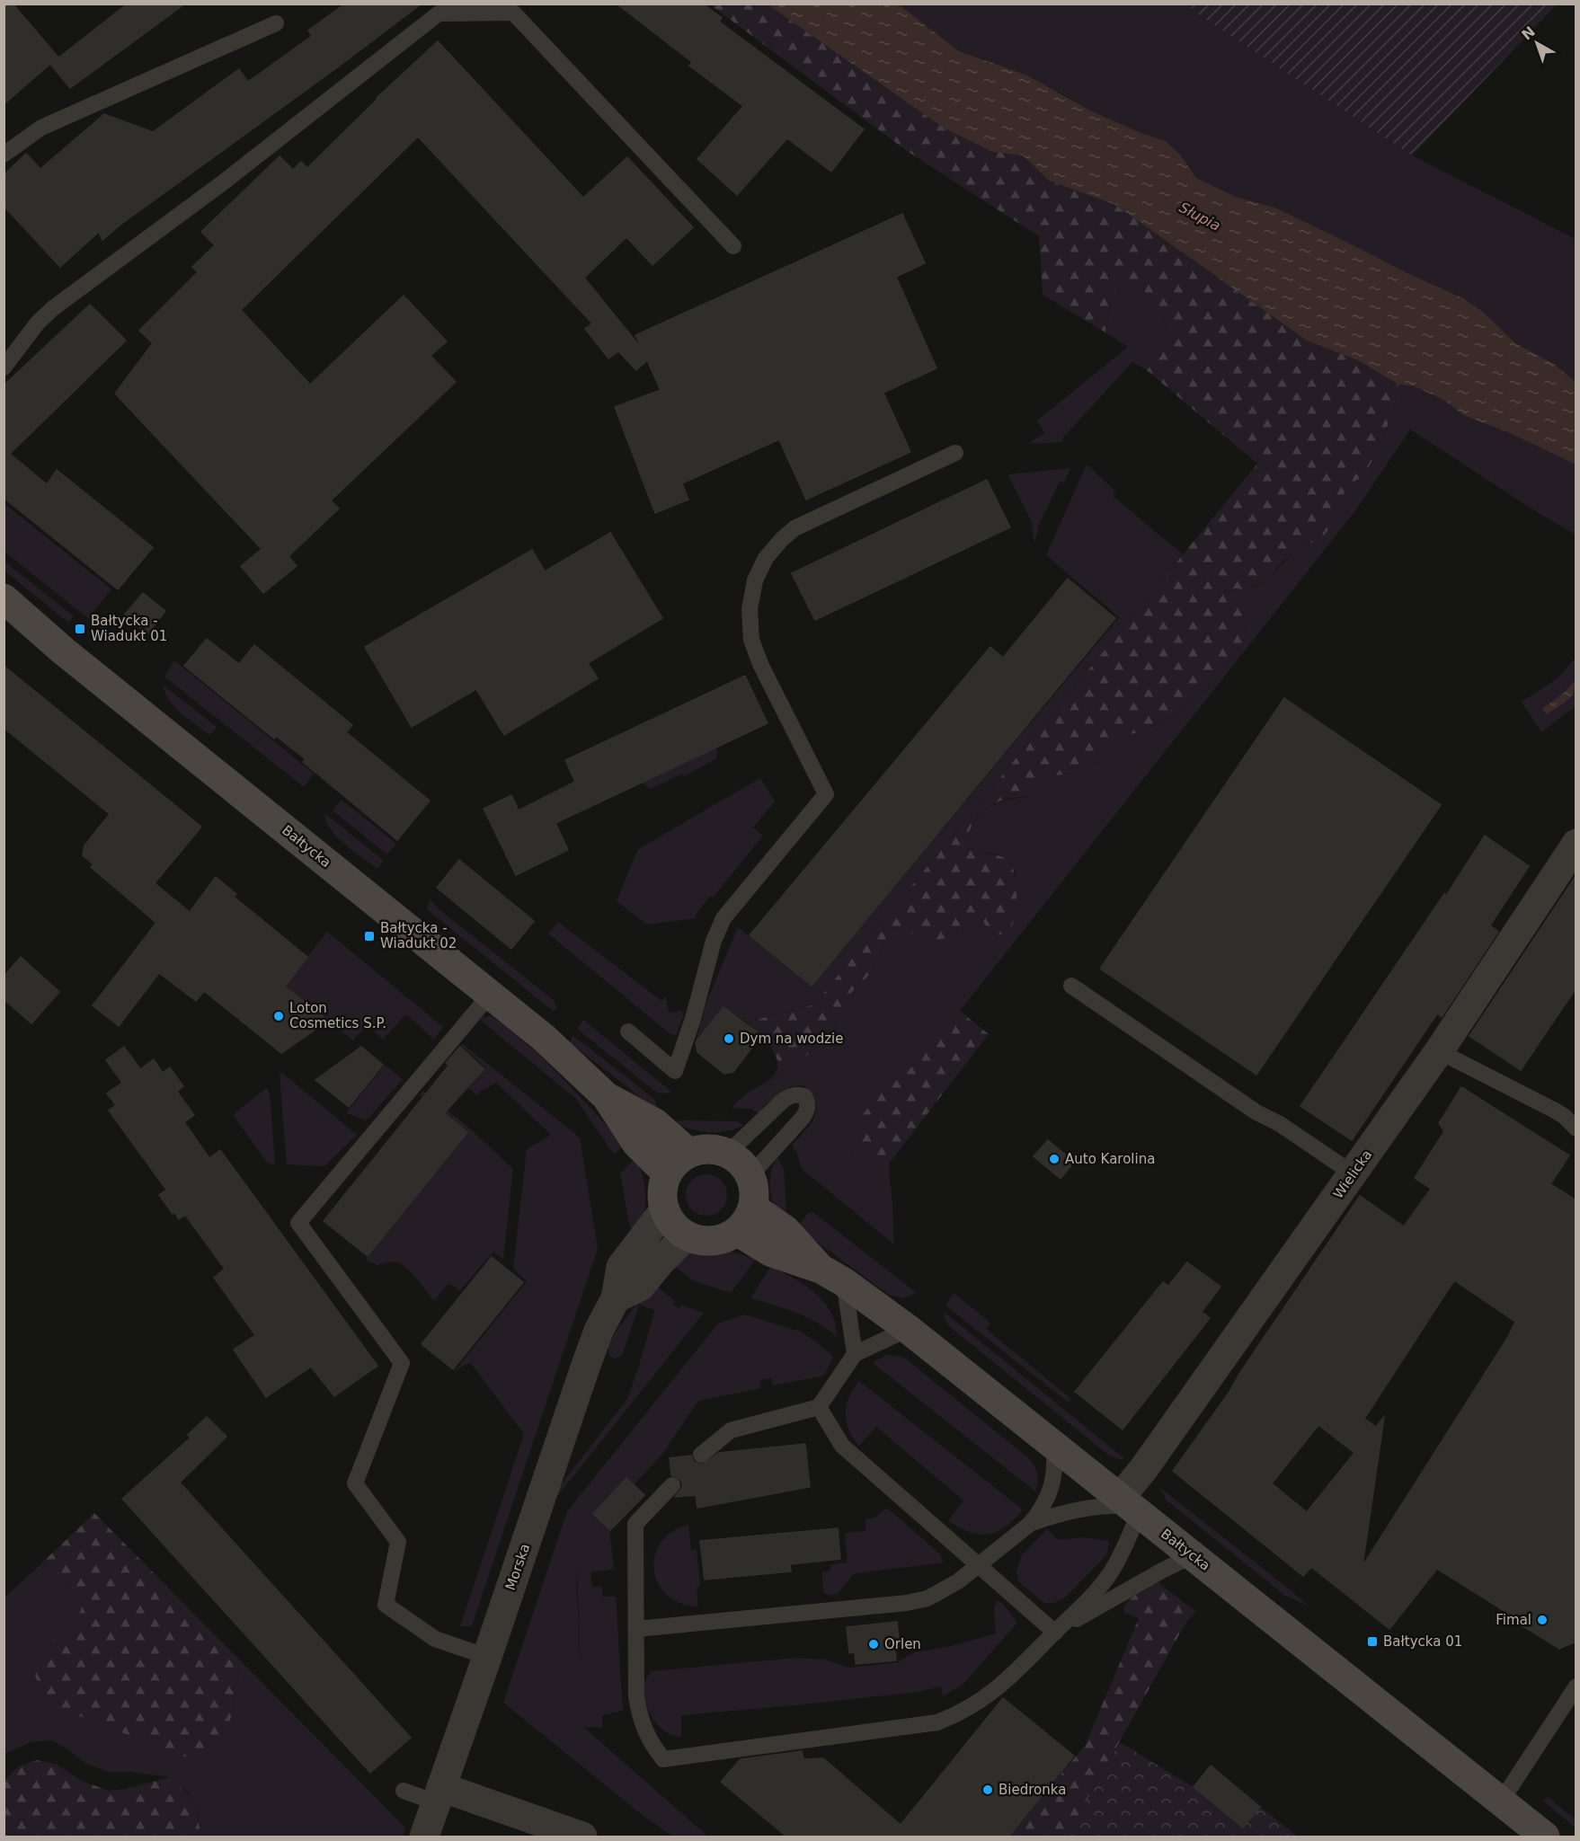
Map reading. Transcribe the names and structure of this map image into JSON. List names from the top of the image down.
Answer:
{
  "streets": {
    "main road": ["Bałtycka"],
    "street": ["Wielicka", "Morska"]
  },
  "crossings": [
    ["Bałtycka", "Wielicka"],
    ["Bałtycka", "Morska"]
  ],
  "water": ["Słupia"],
  "places": {
    "transit": ["Bałtycka - Wiadukt 01", "Bałtycka - Wiadukt 02", "Bałtycka 01"],
    "other": [
      "Loton Cosmetics S.P.",
      "Dym na wodzie",
      "Auto Karolina",
      "Fimal",
      "Orlen",
      "Biedronka"
    ]
  },
  "north": "top left"
}
